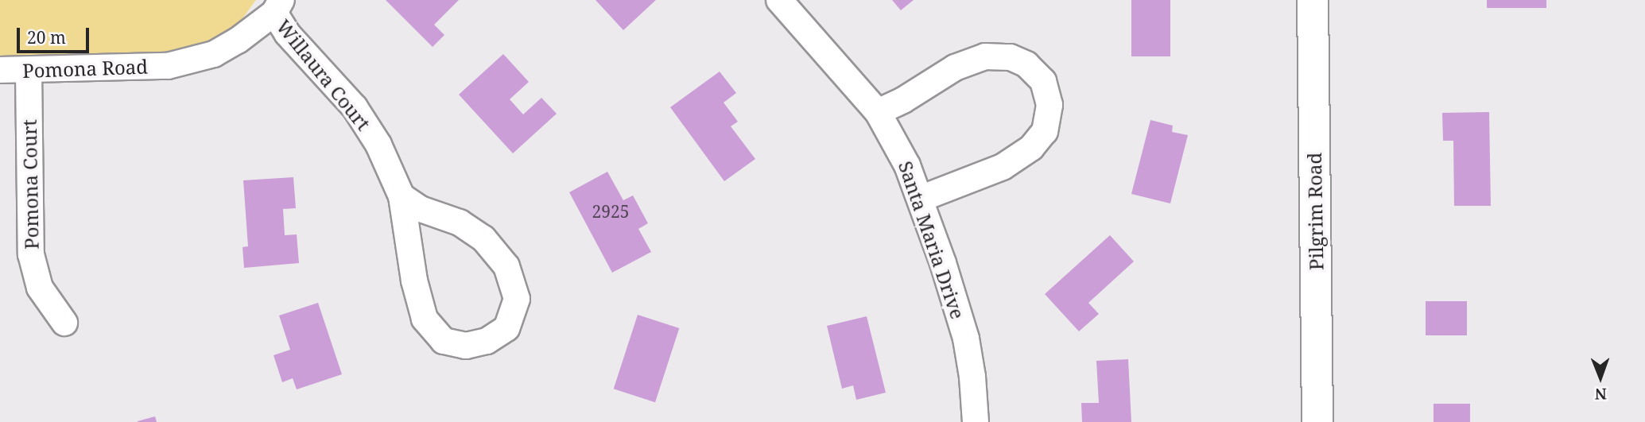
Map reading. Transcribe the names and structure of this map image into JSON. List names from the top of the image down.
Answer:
{
  "streets": {
    "main road": ["Pilgrim Road"],
    "street": [
      "Pomona Road",
      "Willaura Court",
      "Pomona Court",
      "Santa Maria Drive"
    ]
  },
  "crossings": [
    ["Pomona Road", "Willaura Court"],
    ["Pomona Road", "Pomona Court"]
  ],
  "house_numbers": ["2925"],
  "scale_bar": "20 m",
  "north": "bottom"
}
